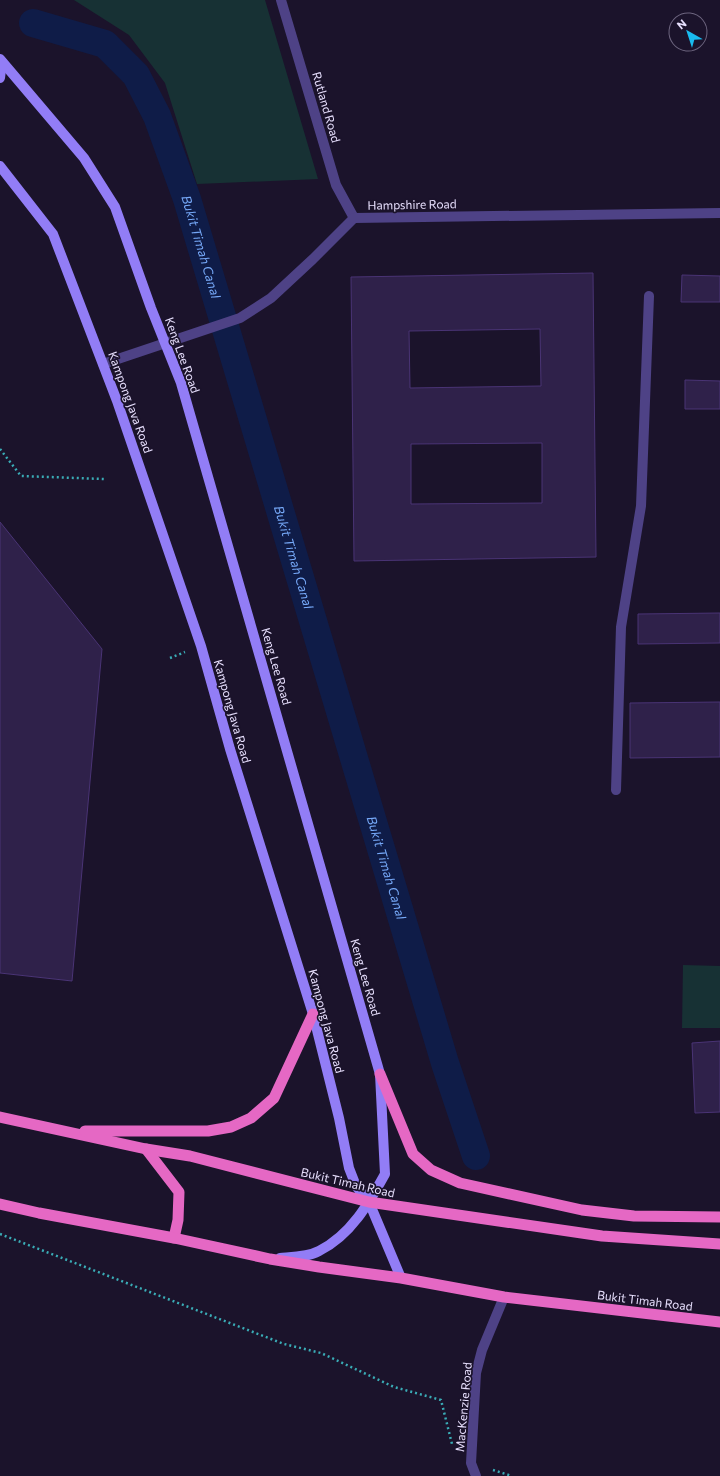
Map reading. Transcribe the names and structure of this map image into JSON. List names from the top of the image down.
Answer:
{
  "streets": {
    "highway": ["Bukit Timah Road"],
    "main road": ["Keng Lee Road", "Kampong Java Road"],
    "street": ["Rutland Road", "Hampshire Road", "MacKenzie Road"]
  },
  "crossings": [
    ["Rutland Road", "Hampshire Road"],
    ["Hampshire Road", "Keng Lee Road"],
    ["Hampshire Road", "Kampong Java Road"],
    ["Keng Lee Road", "Kampong Java Road"],
    ["Keng Lee Road", "Bukit Timah Road"],
    ["Kampong Java Road", "Bukit Timah Road"],
    ["Bukit Timah Road", "MacKenzie Road"]
  ],
  "water": ["Bukit Timah Canal"],
  "north": "top left"
}
